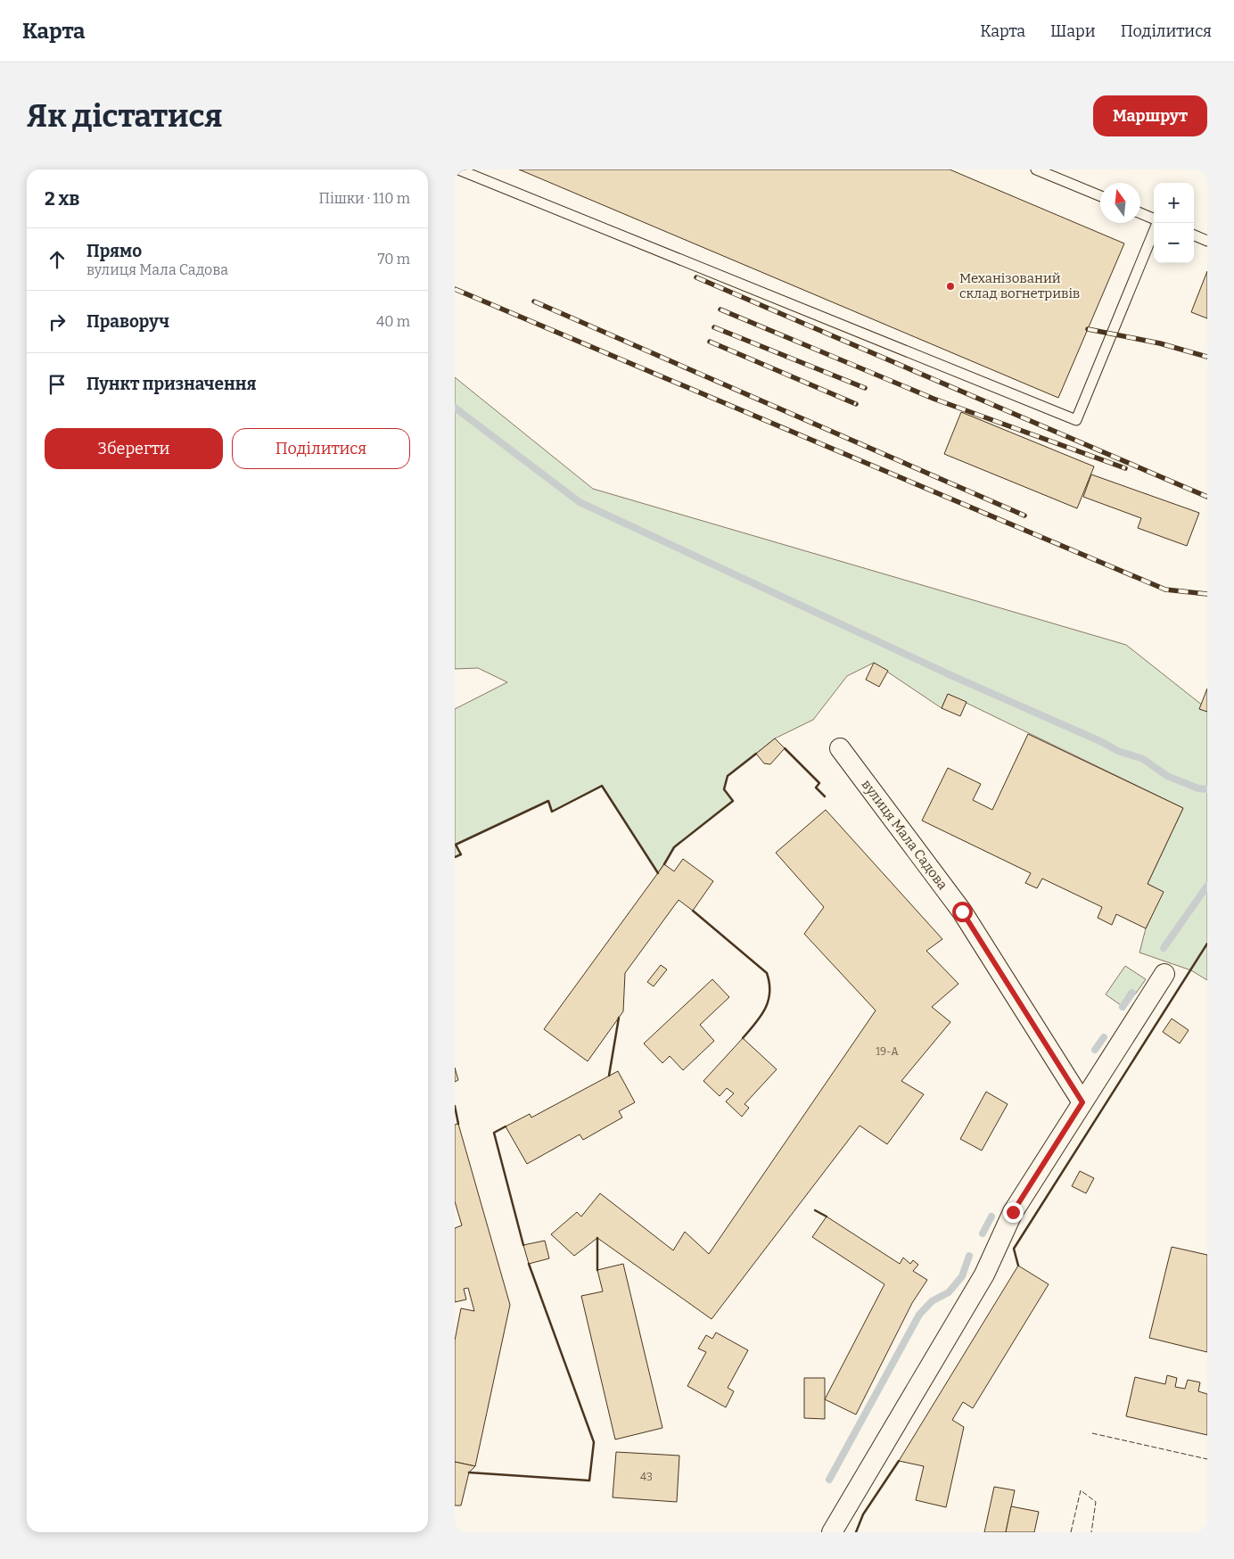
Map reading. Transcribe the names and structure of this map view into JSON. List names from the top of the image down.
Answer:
{
  "streets": {
    "street": ["вулиця Мала Садова"]
  },
  "places": ["Механізований склад вогнетривів"],
  "house_numbers": ["19-A", "43"],
  "north": "top",
  "page": {
    "header": "Карта",
    "nav": ["Карта", "Шари", "Поділитися"],
    "buttons": [
      "Маршрут",
      ["Зберегти", "Поділитися"]
    ],
    "title": "Як дістатися",
    "heading": ["2 хв", "Пішки · 110 m"],
    "map_buttons": ["+", "−"],
    "list": [
      ["Прямо", "вулиця Мала Садова", "70 m"],
      ["Праворуч", "40 m"],
      "Пункт призначення"
    ]
  }
}
